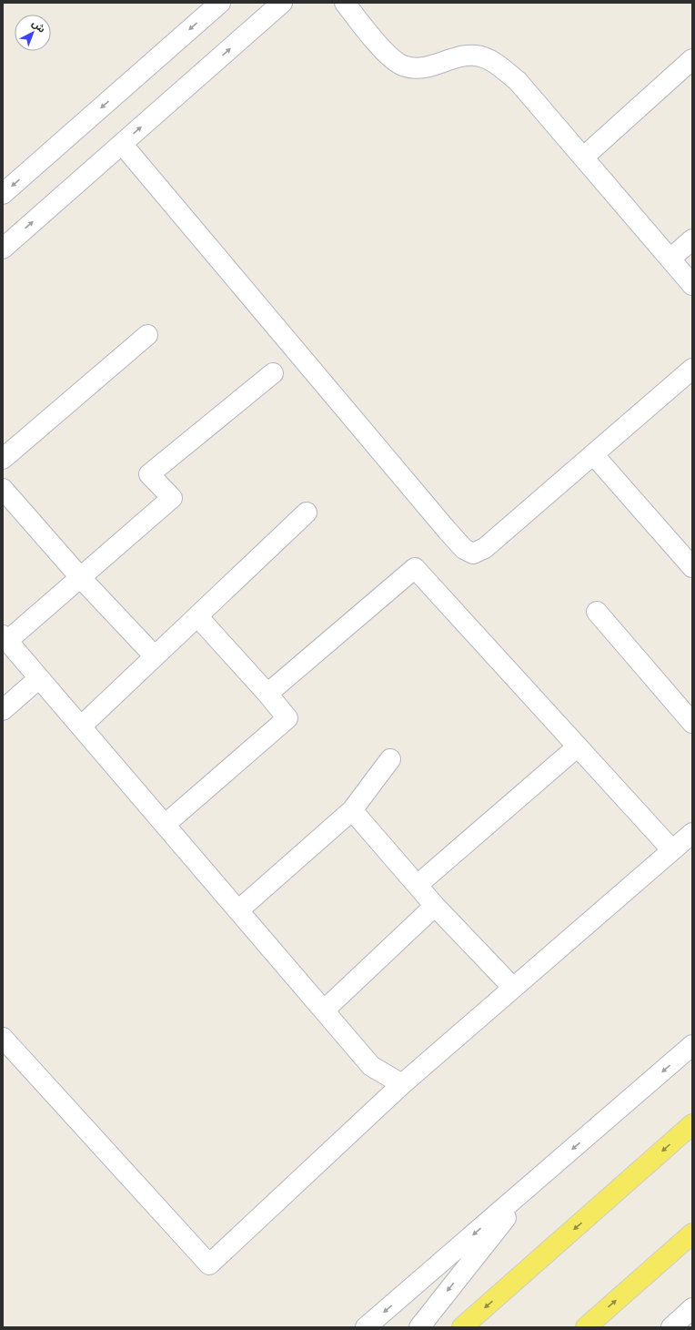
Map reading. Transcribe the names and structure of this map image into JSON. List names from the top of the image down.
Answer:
{
  "north": "top right"
}
